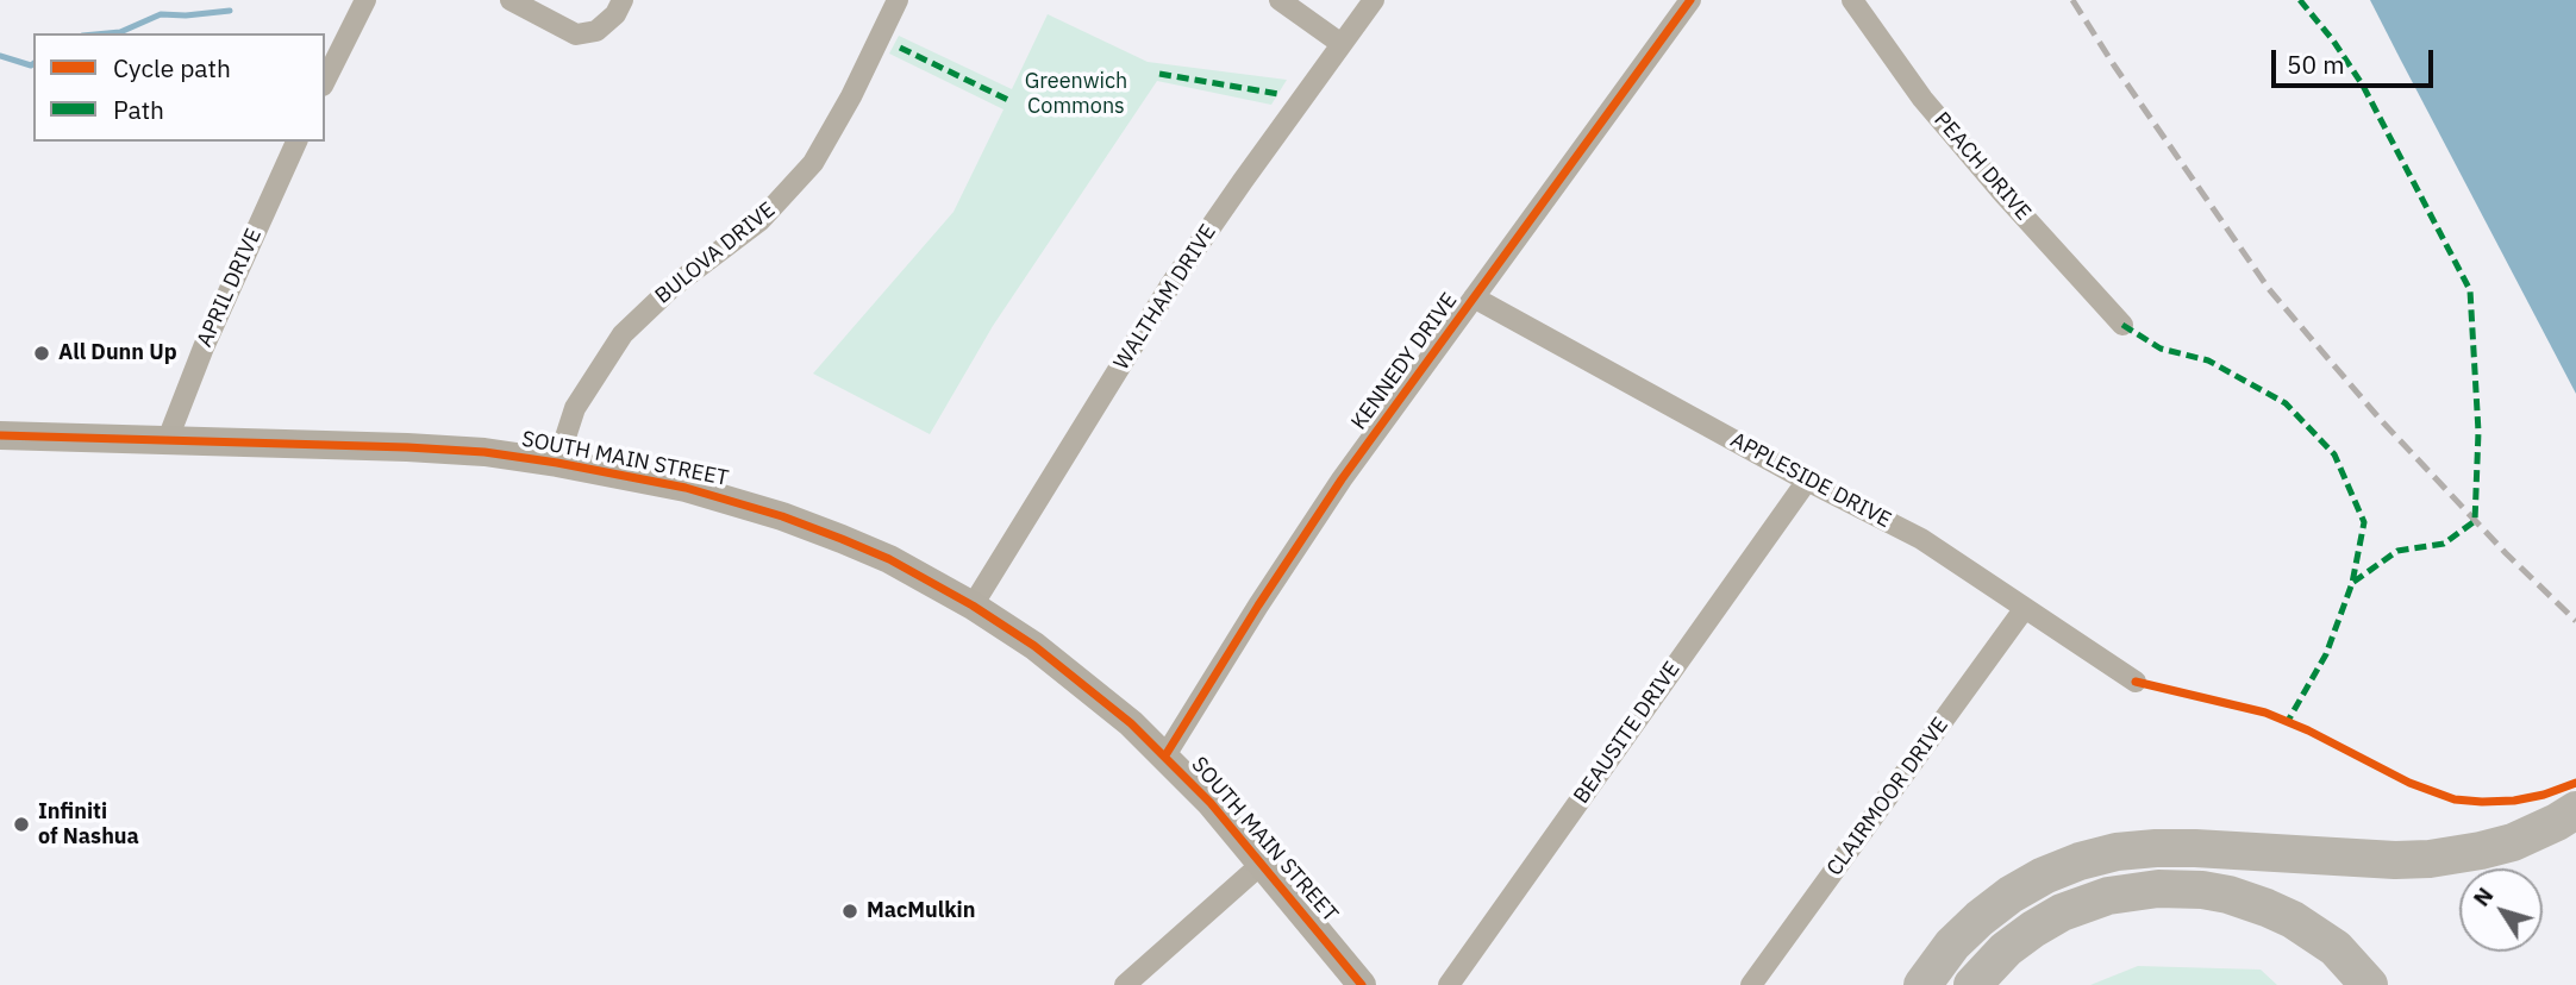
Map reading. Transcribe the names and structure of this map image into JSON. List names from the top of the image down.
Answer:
{
  "streets": {
    "street": [
      "PEACH DRIVE",
      "BULOVA DRIVE",
      "APRIL DRIVE",
      "WALTHAM DRIVE",
      "KENNEDY DRIVE",
      "SOUTH MAIN STREET",
      "APPLESIDE DRIVE",
      "BEAUSITE DRIVE",
      "CLAIRMOOR DRIVE"
    ]
  },
  "crossings": [
    ["BULOVA DRIVE", "SOUTH MAIN STREET"],
    ["APRIL DRIVE", "SOUTH MAIN STREET"],
    ["WALTHAM DRIVE", "SOUTH MAIN STREET"],
    ["KENNEDY DRIVE", "SOUTH MAIN STREET"],
    ["KENNEDY DRIVE", "APPLESIDE DRIVE"],
    ["APPLESIDE DRIVE", "BEAUSITE DRIVE"],
    ["APPLESIDE DRIVE", "CLAIRMOOR DRIVE"]
  ],
  "parks": ["Greenwich Commons"],
  "places": ["All Dunn Up", "Infiniti of Nashua", "MacMulkin"],
  "legend": ["Cycle path", "Path"],
  "scale_bar": "50 m",
  "north": "top left"
}
